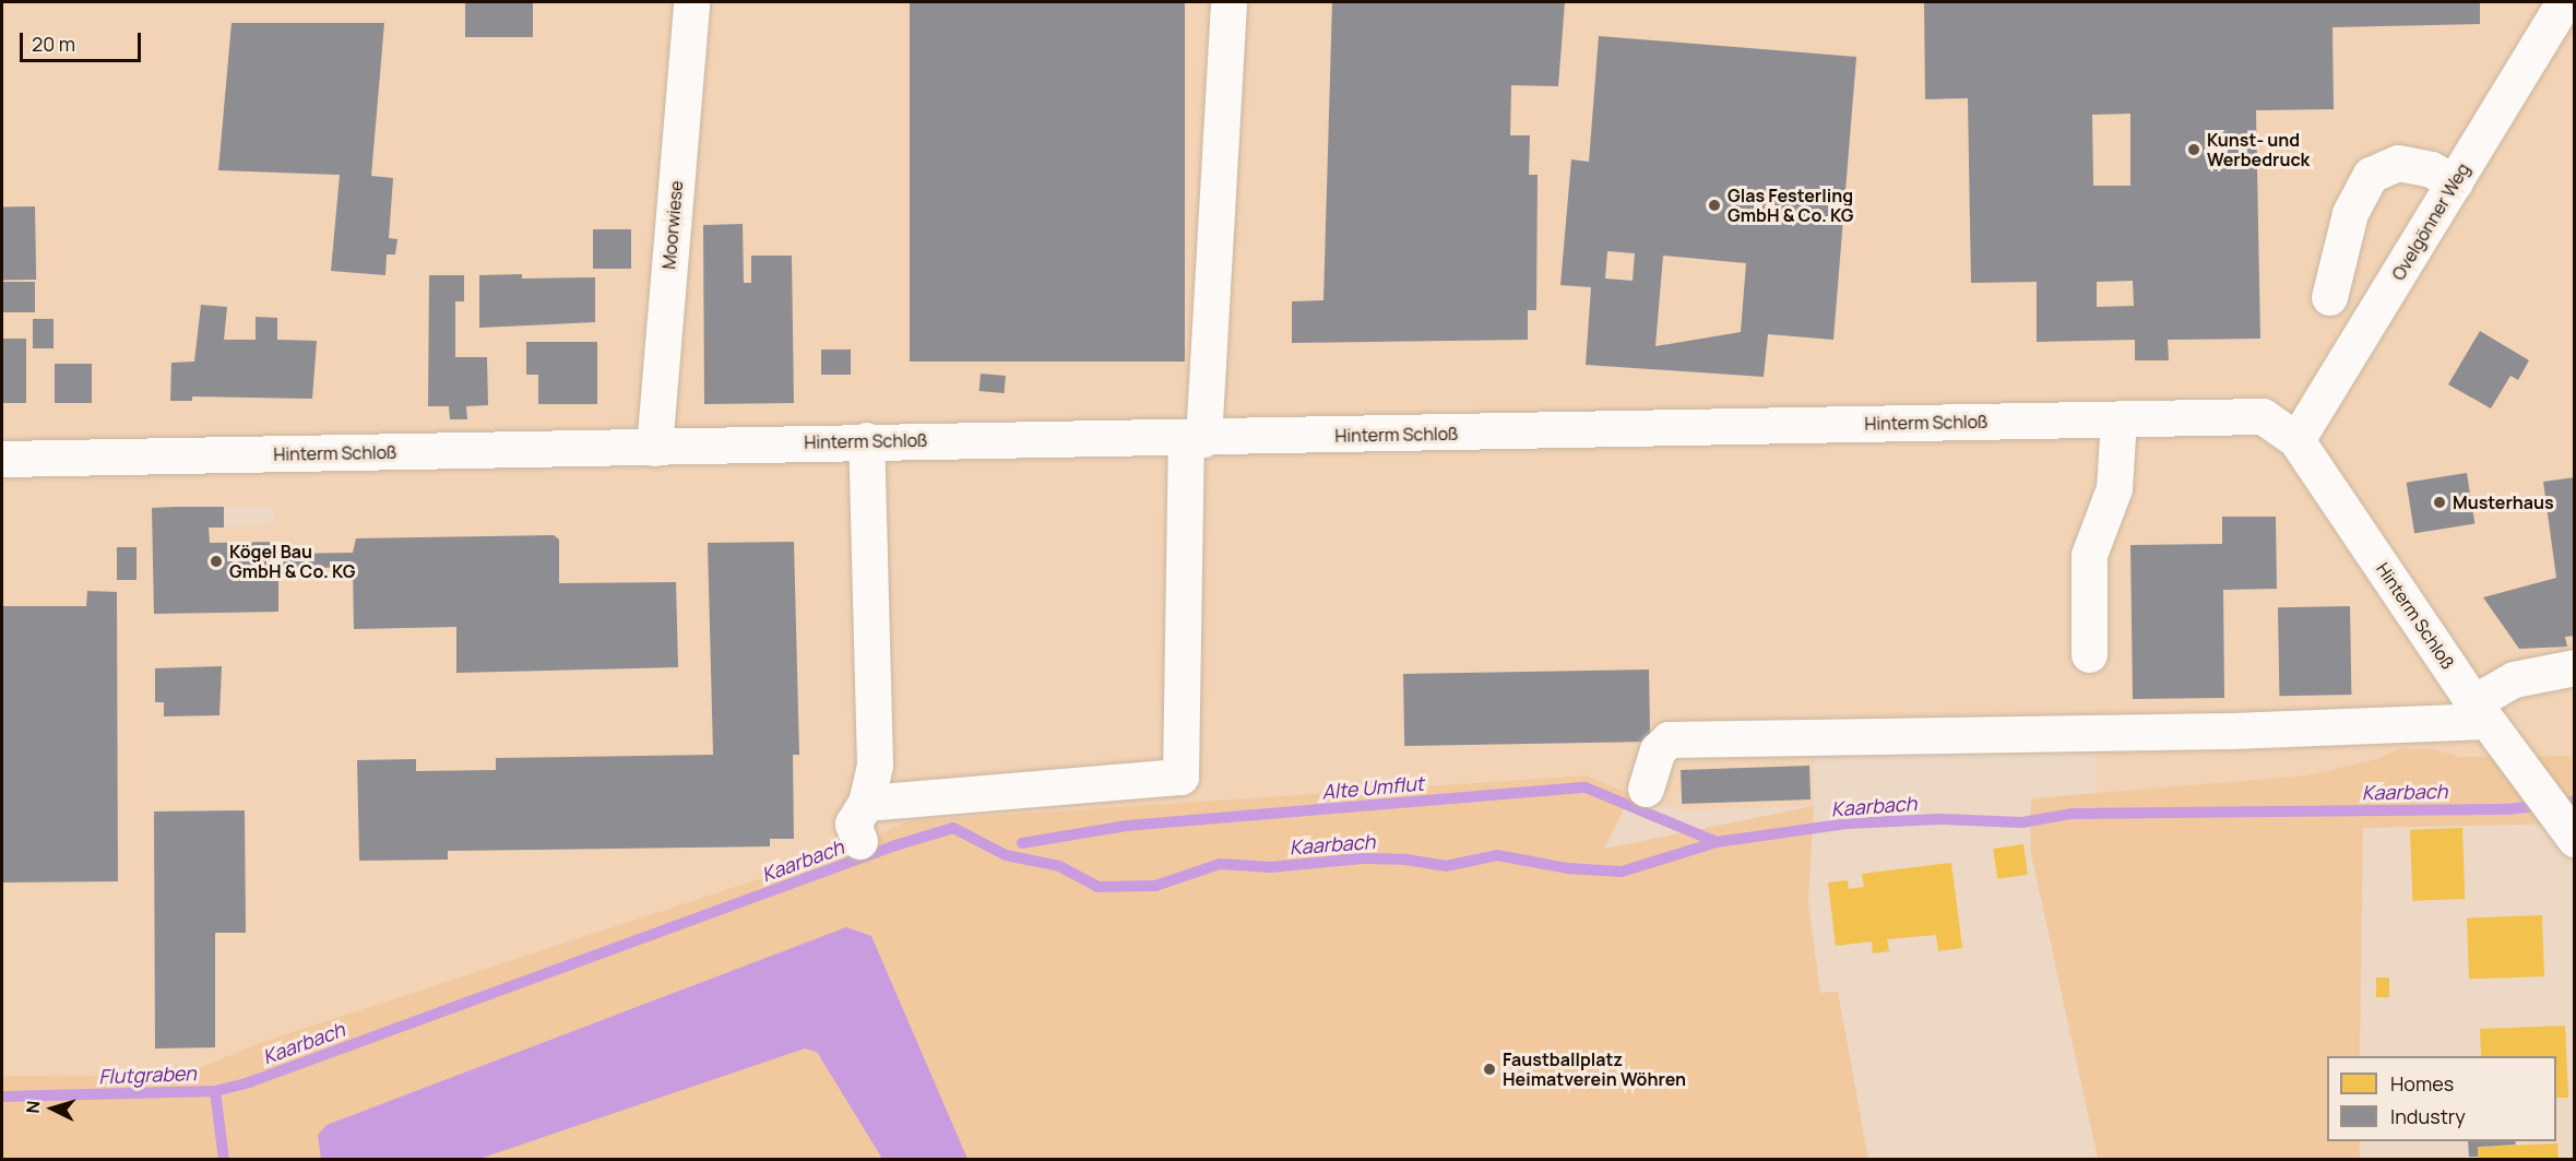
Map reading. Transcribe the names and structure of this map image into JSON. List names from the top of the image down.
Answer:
{
  "streets": {
    "street": ["Ovelgönner Weg", "Moorwiese", "Hinterm Schloß"]
  },
  "crossings": [
    ["Ovelgönner Weg", "Hinterm Schloß"],
    ["Moorwiese", "Hinterm Schloß"]
  ],
  "water": ["Alte Umflut", "Kaarbach", "Flutgraben"],
  "places": [
    "Kunst- und Werbedruck",
    "Glas Festerling GmbH & Co. KG",
    "Musterhaus",
    "Kögel Bau GmbH & Co. KG",
    "Faustballplatz Heimatverein Wöhren"
  ],
  "legend": ["Homes", "Industry"],
  "scale_bar": "20 m",
  "north": "left"
}
